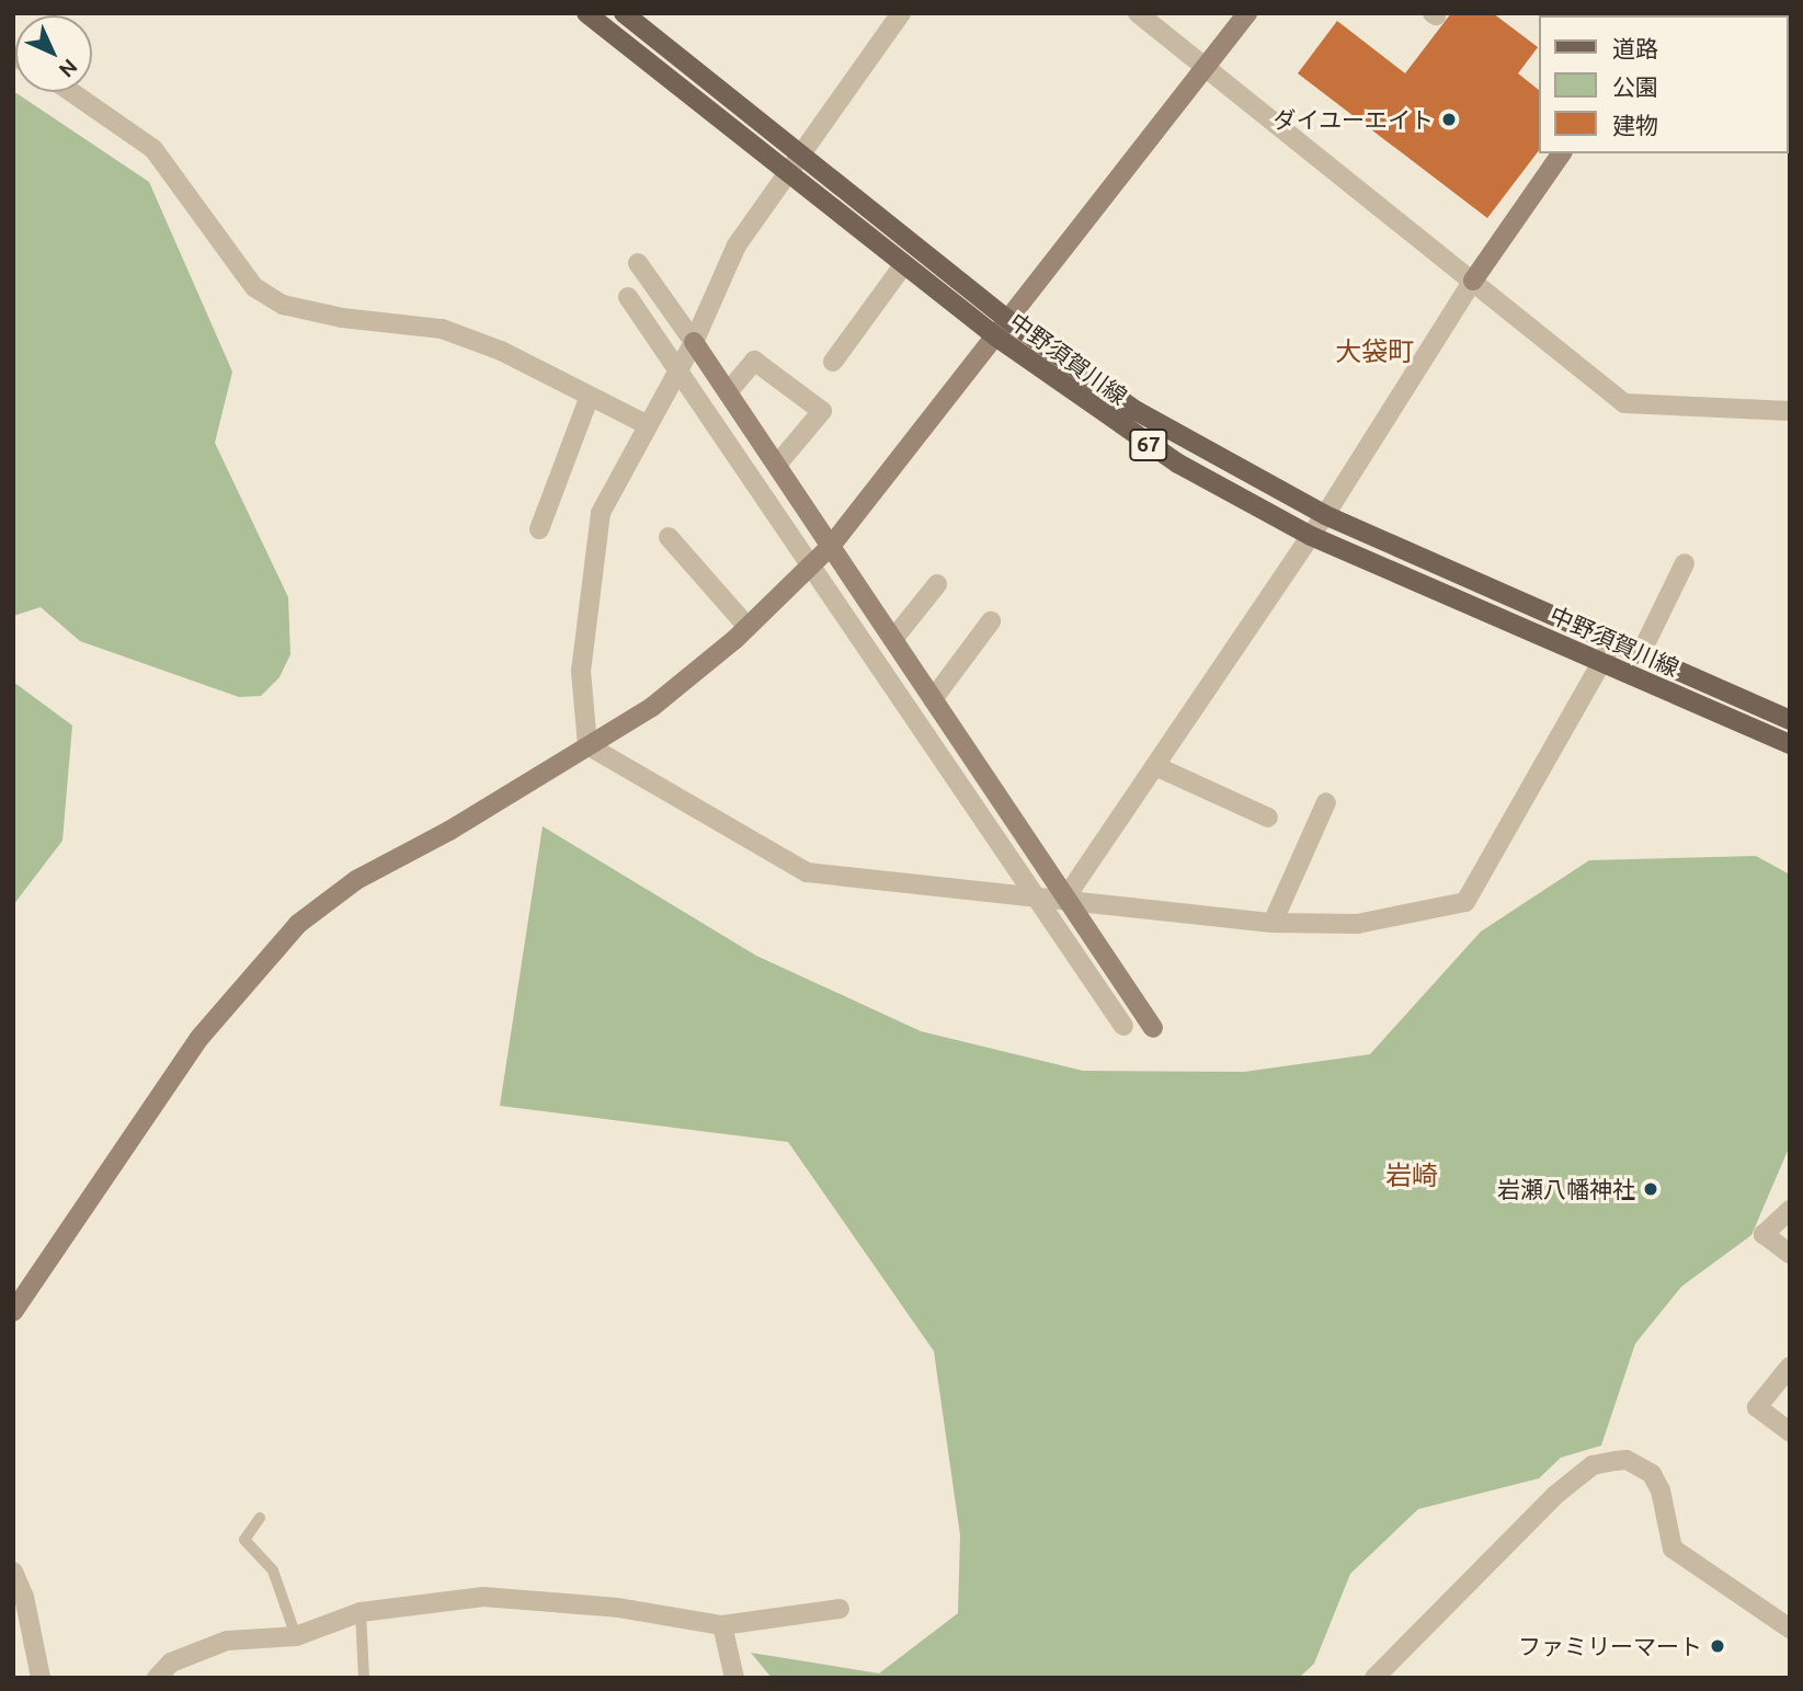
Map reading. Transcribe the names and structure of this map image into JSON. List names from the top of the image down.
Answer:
{
  "streets": {
    "main road": ["中野須賀川線", "67"]
  },
  "districts": ["大袋町", "岩崎"],
  "places": ["ダイユーエイト", "岩瀬八幡神社", "ファミリーマート"],
  "legend": ["道路", "公園", "建物"],
  "north": "bottom right"
}
